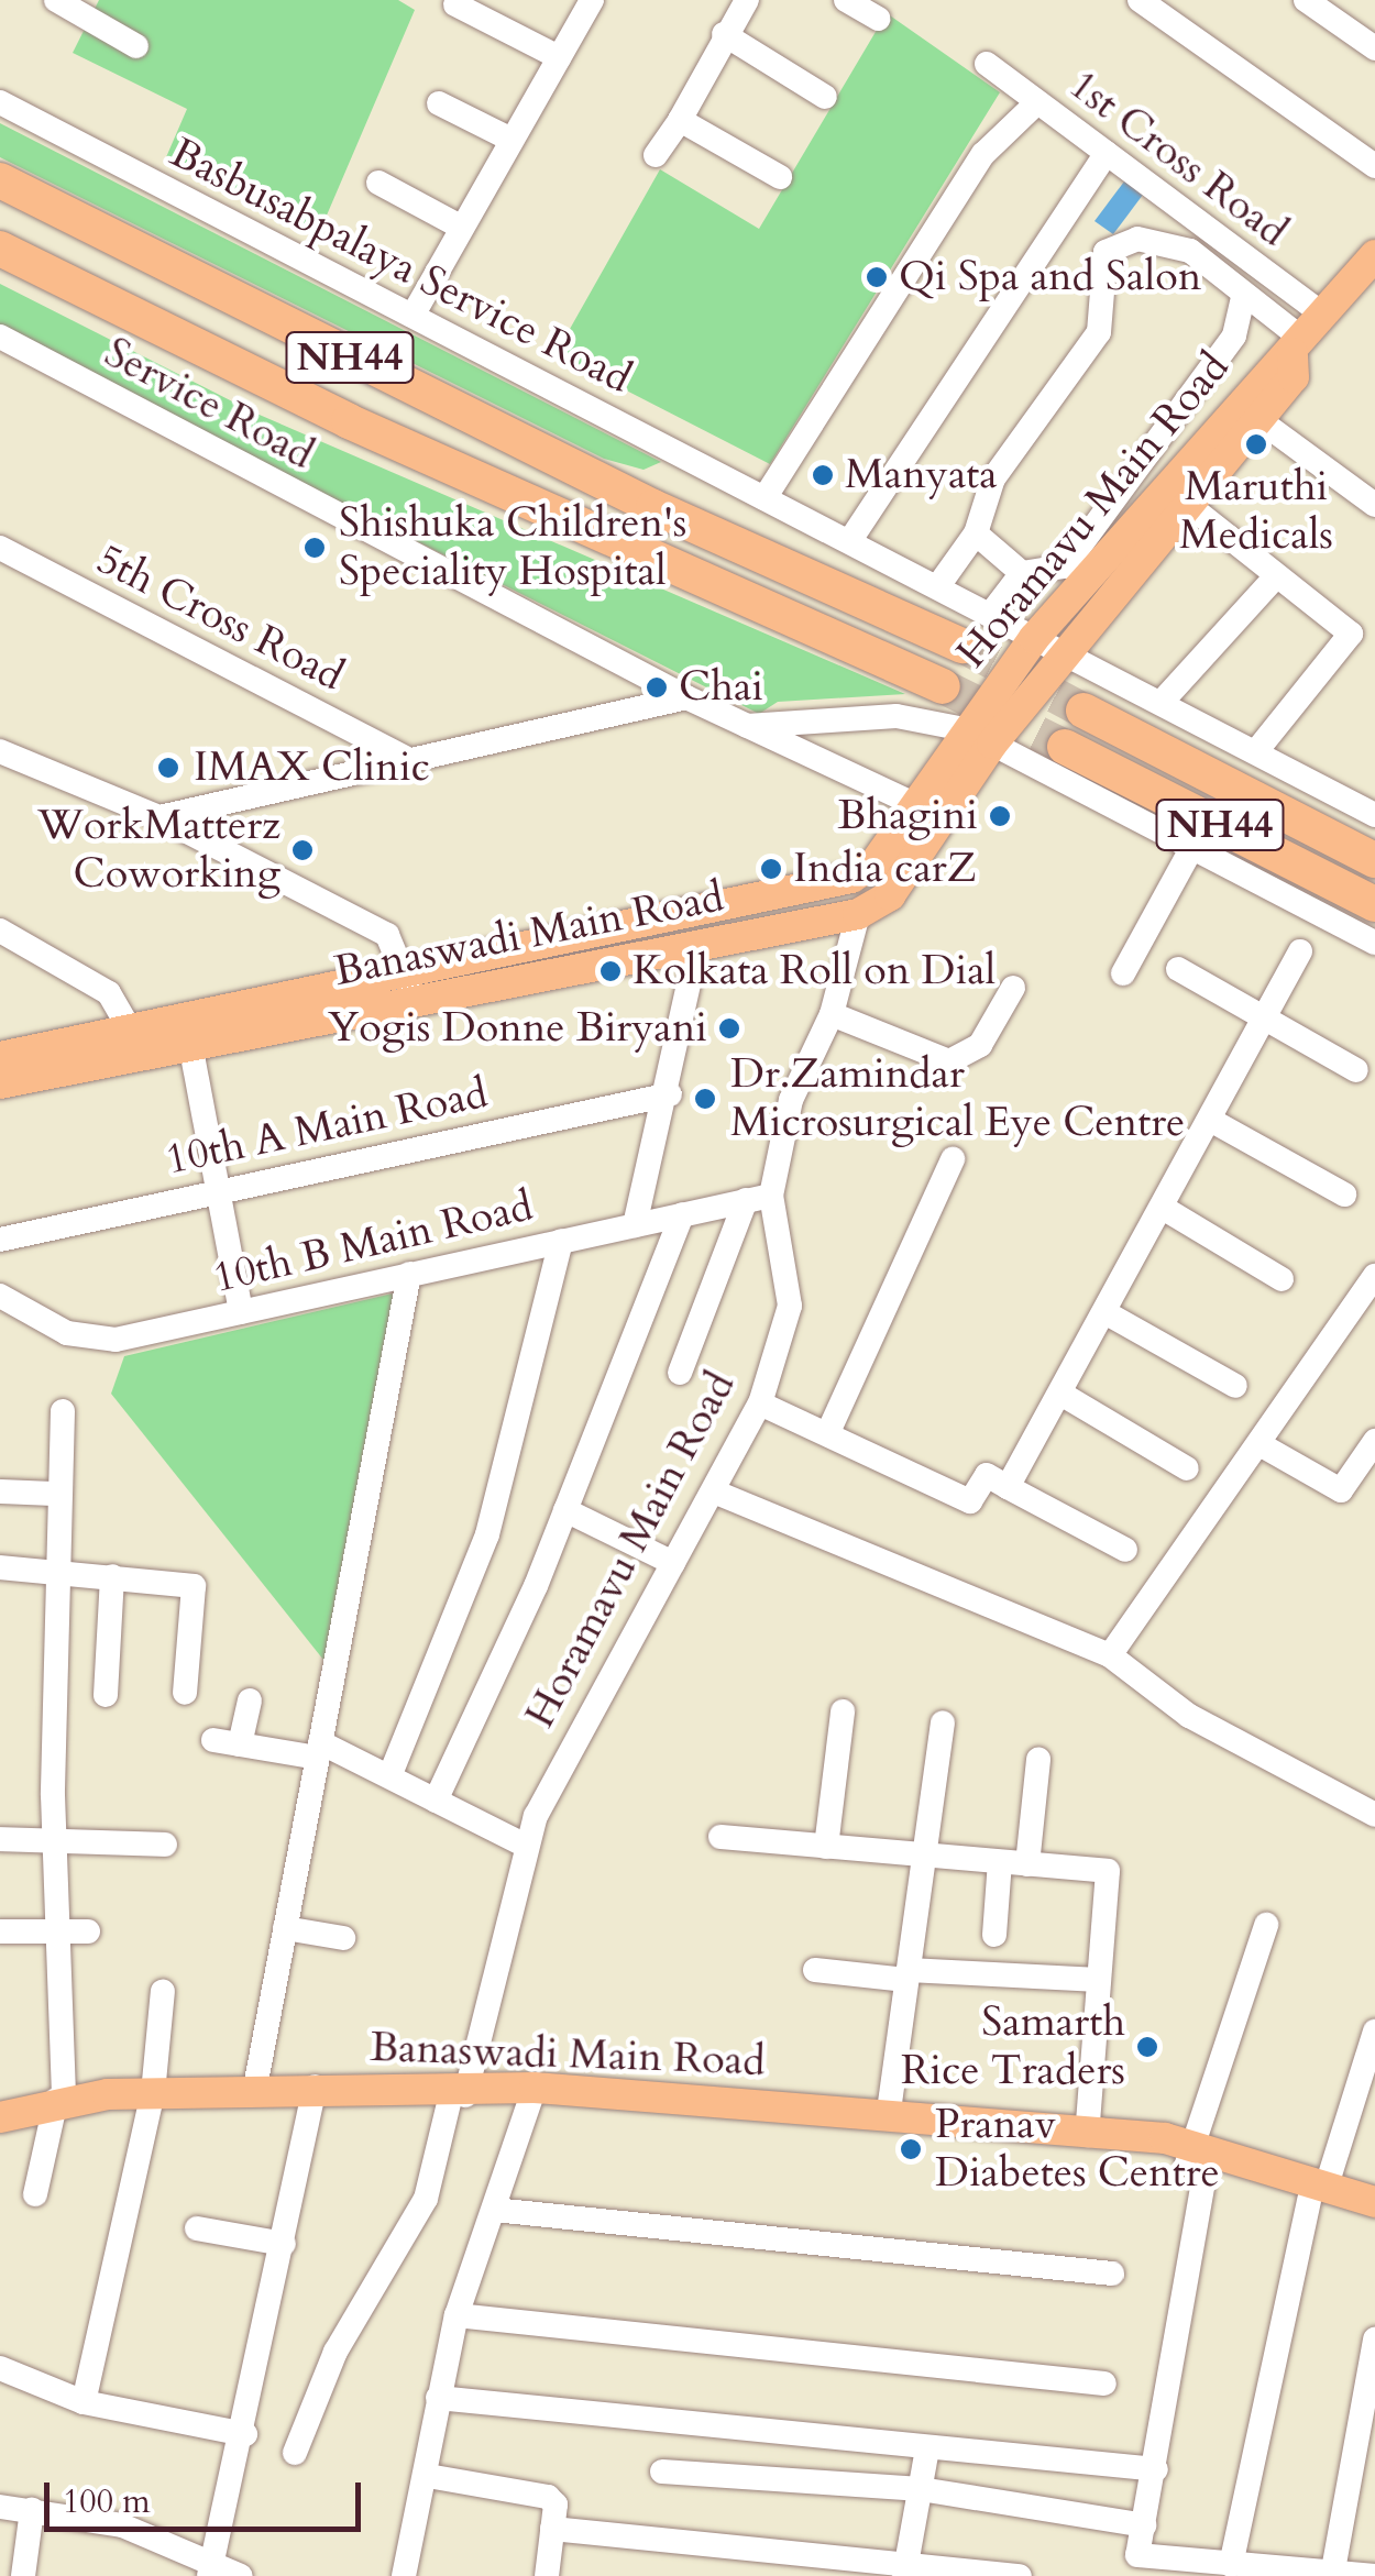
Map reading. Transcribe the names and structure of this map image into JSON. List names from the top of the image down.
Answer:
{
  "streets": {
    "highway": ["NH44"],
    "main road": ["Horamavu Main Road", "Banaswadi Main Road"],
    "street": [
      "1st Cross Road",
      "Basbusabpalaya Service Road",
      "Service Road",
      "5th Cross Road",
      "10th A Main Road",
      "10th B Main Road"
    ]
  },
  "crossings": [
    ["1st Cross Road", "Horamavu Main Road"],
    ["Basbusabpalaya Service Road", "Horamavu Main Road"],
    ["Service Road", "Banaswadi Main Road"],
    ["Horamavu Main Road", "Banaswadi Main Road"],
    ["Horamavu Main Road", "10th B Main Road"]
  ],
  "places": [
    "Qi Spa and Salon",
    "Maruthi Medicals",
    "Manyata",
    "Shishuka Children's Speciality Hospital",
    "Chai",
    "IMAX Clinic",
    "Bhagini",
    "WorkMatterz Coworking",
    "India carZ",
    "Kolkata Roll on Dial",
    "Yogis Donne Biryani",
    "Dr.Zamindar Microsurgical Eye Centre",
    "Samarth Rice Traders",
    "Pranav Diabetes Centre"
  ],
  "scale_bar": "100 m"
}
